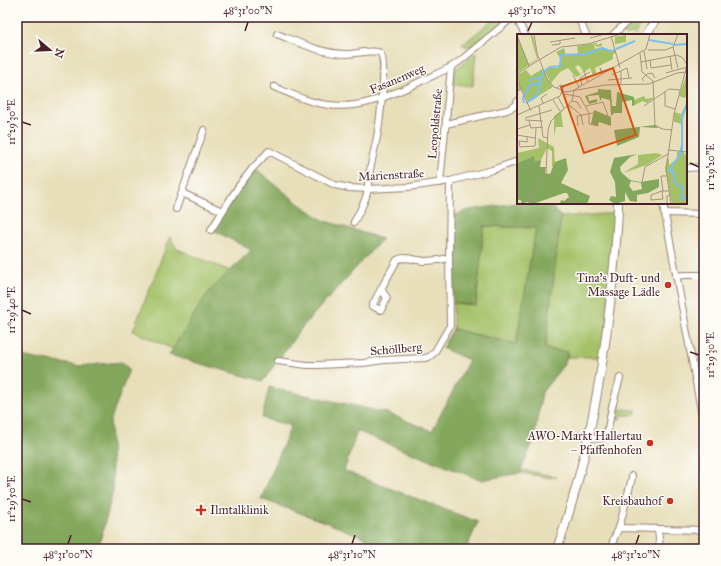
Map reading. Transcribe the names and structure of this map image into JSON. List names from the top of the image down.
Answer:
{
  "streets": {
    "street": [
      "Fasanenweg",
      "Leopoldstraße",
      "Marienstraße",
      "Schöllberg"
    ]
  },
  "crossings": [
    ["Fasanenweg", "Leopoldstraße"],
    ["Leopoldstraße", "Marienstraße"],
    ["Marienstraße", "Schöllberg"]
  ],
  "places": {
    "other": ["Tina's Duft- und Massage Lädle", "AWO-Markt Hallertau – Pfaffenhofen", "Kreisbauhof"],
    "health": ["Ilmtalklinik"]
  },
  "north": "right",
  "coordinates": [
    "48°31'00\"N",
    "48°31'10\"N",
    "11°29'30\"E",
    "11°29'20\"E",
    "11°29'40\"E",
    "11°29'50\"E",
    "48°31'20\"N"
  ]
}
